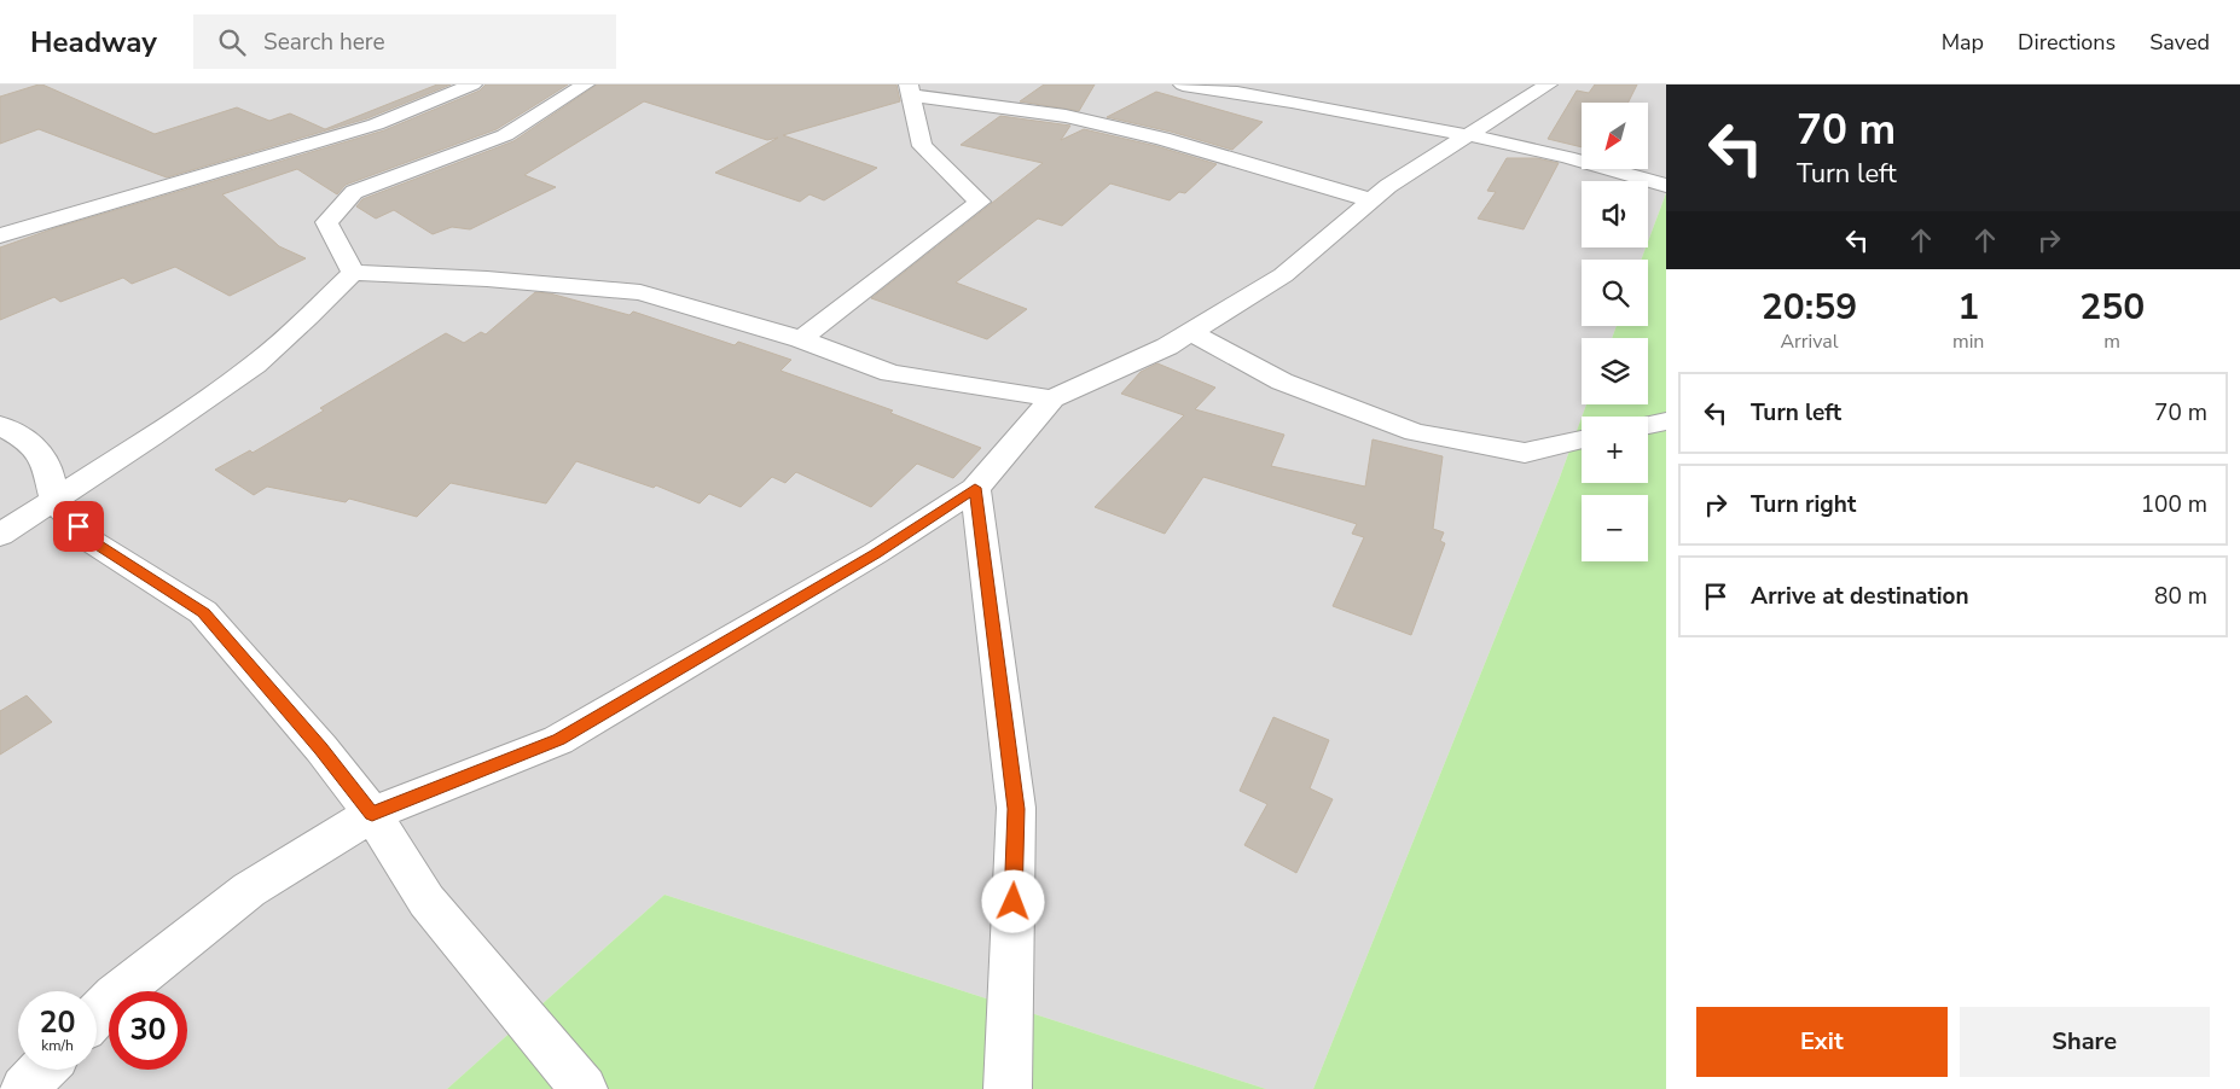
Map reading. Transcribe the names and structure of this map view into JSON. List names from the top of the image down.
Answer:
{
  "north": "bottom left",
  "page": {
    "header": "Headway",
    "search": "Search here",
    "nav": ["Map", "Directions", "Saved"],
    "turn": ["70 m", "Turn left"],
    "map_buttons": ["+", "−"],
    "eta": [
      "20:59",
      "Arrival",
      "1",
      "min",
      "250",
      "m"
    ],
    "list": [
      {
        "name": "Turn left",
        "value": "70 m"
      },
      {
        "name": "Turn right",
        "value": "100 m"
      },
      {
        "name": "Arrive at destination",
        "value": "80 m"
      }
    ],
    "speed": "20 km/h",
    "limit": "30",
    "buttons": ["Exit", "Share"]
  }
}
